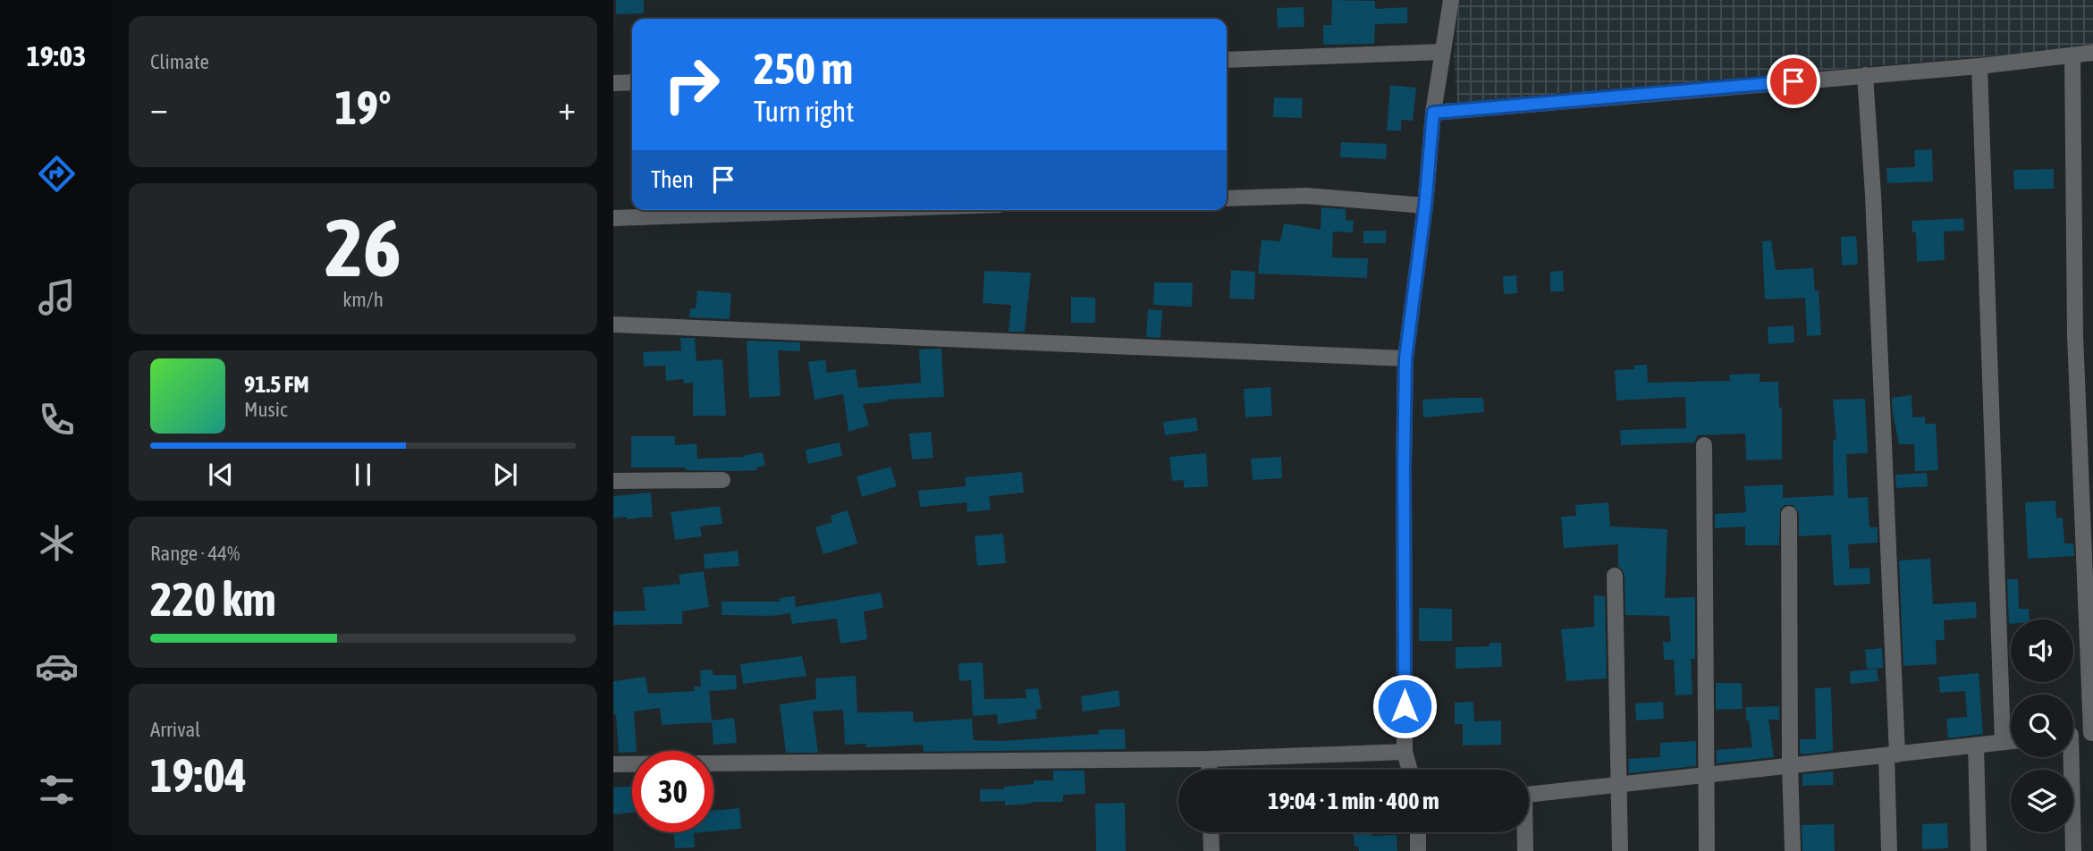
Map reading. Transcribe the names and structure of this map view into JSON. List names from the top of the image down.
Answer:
{
  "page": {
    "tabs": "19:03",
    "tile": [
      "Climate",
      ["26", "km/h"],
      ["Range · 44%", "220 km"],
      ["Arrival", "19:04"]
    ],
    "turn": ["250 m", "Turn right"],
    "heat": ["−", "19°", "+"],
    "then": "Then",
    "song": ["91.5 FM", "Music"],
    "limit": "30",
    "trip": "19:04 · 1 min · 400 m"
  }
}
